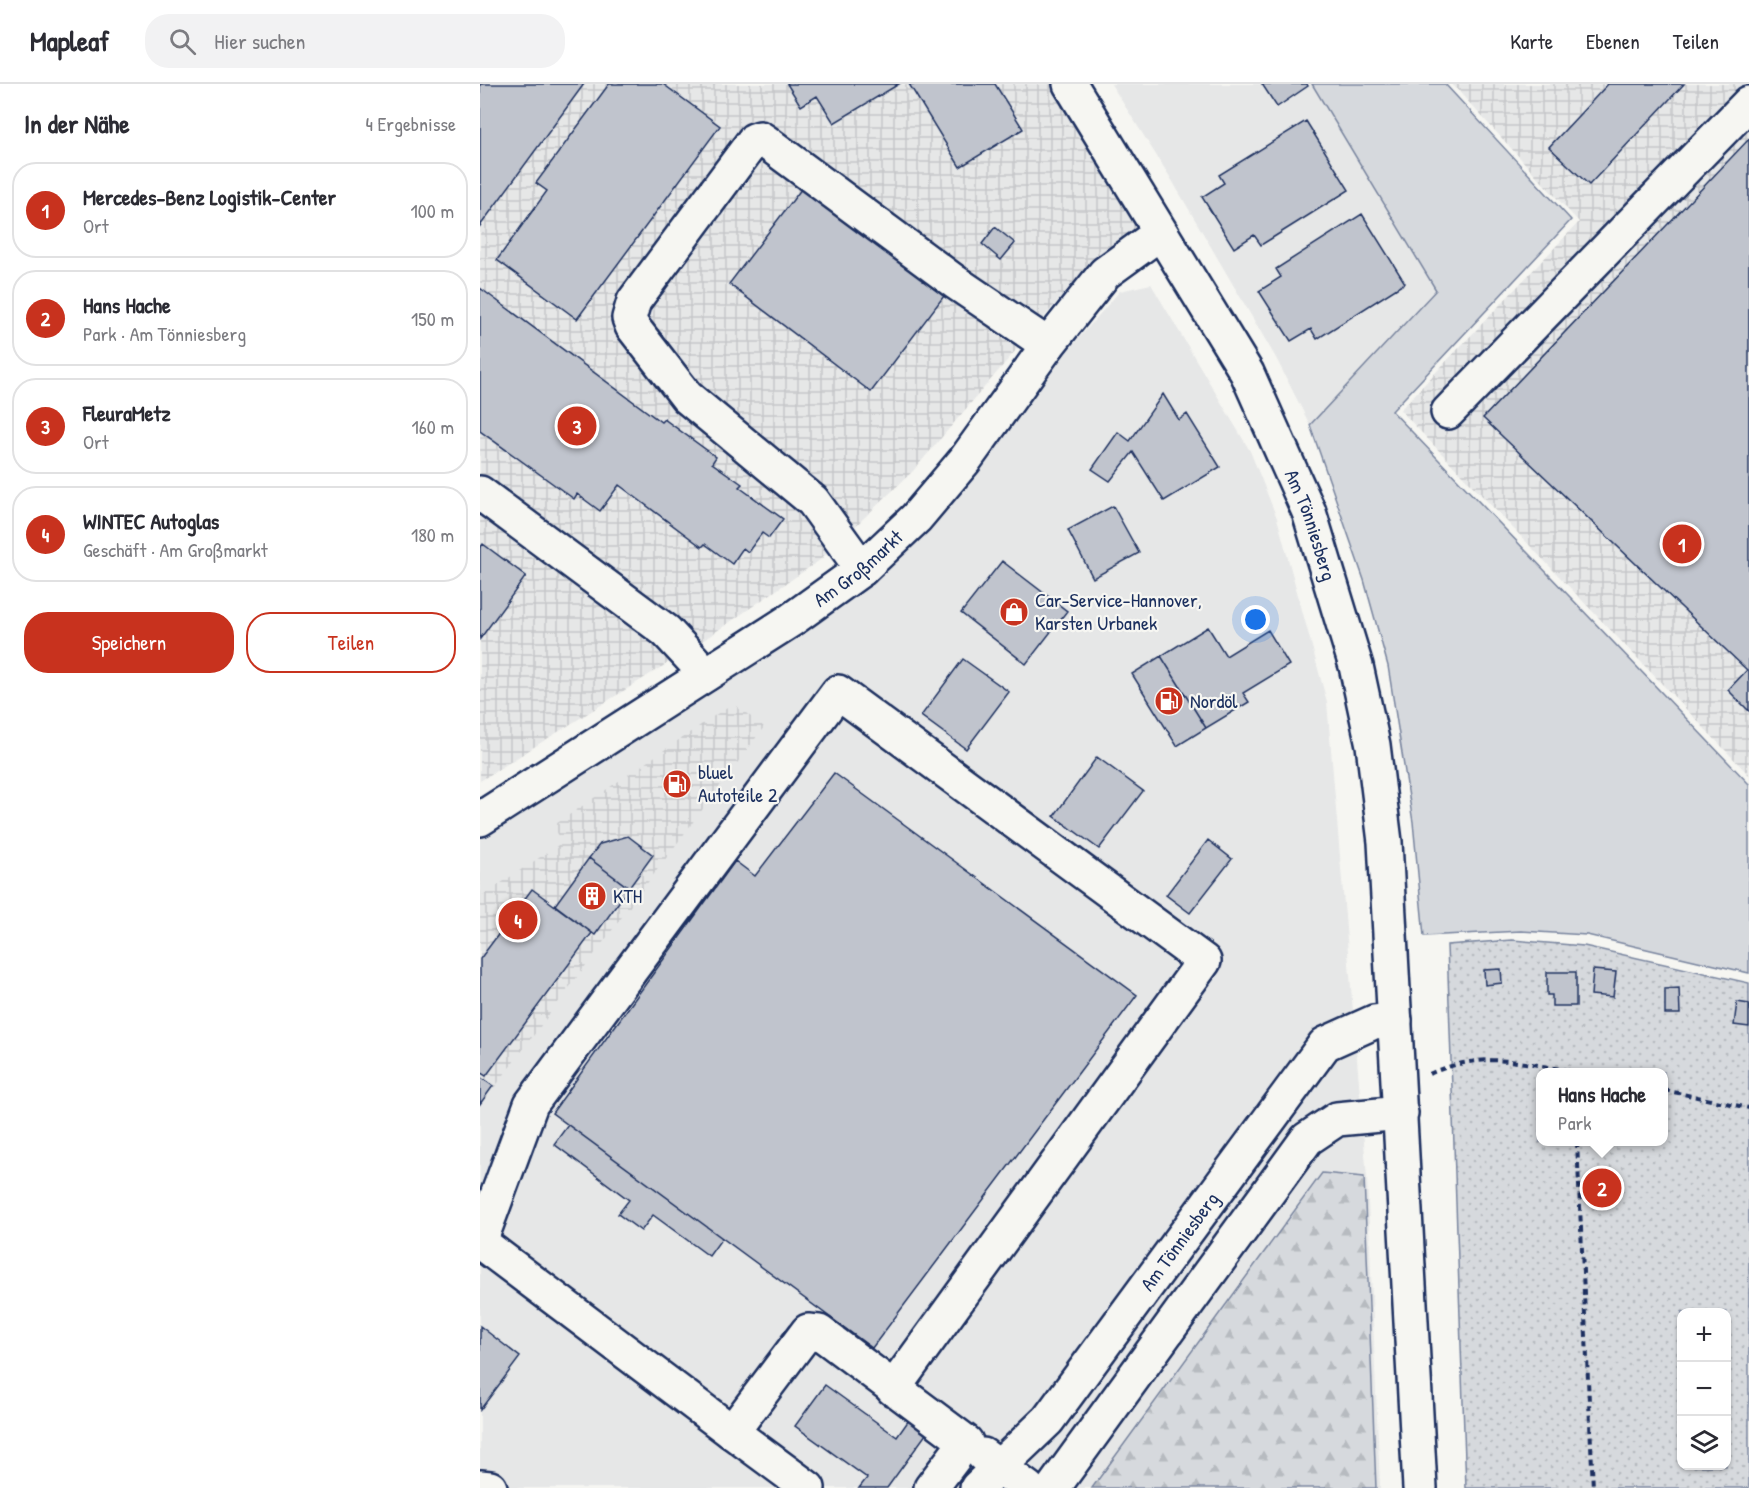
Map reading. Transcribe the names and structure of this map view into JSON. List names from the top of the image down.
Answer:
{
  "streets": {
    "street": ["Am Tönniesberg", "Am Großmarkt"]
  },
  "crossings": [
    ["Am Tönniesberg", "Am Großmarkt"]
  ],
  "places": {
    "shop": ["Car-Service-Hannover, Karsten Urbanek"],
    "fuel station": ["Nordöl", "bluel Autoteile 2"],
    "building": ["KTH"]
  },
  "page": {
    "header": "Mapleaf",
    "search": "Hier suchen",
    "nav": ["Karte", "Ebenen", "Teilen"],
    "heading": ["In der Nähe", "4 Ergebnisse"],
    "list": [
      {
        "mark": "1",
        "name": "Mercedes-Benz Logistik-Center",
        "note": "Ort",
        "value": "100 m"
      },
      {
        "mark": "2",
        "name": "Hans Hache",
        "note": "Park · Am Tönniesberg",
        "value": "150 m"
      },
      {
        "mark": "3",
        "name": "FleuraMetz",
        "note": "Ort",
        "value": "160 m"
      },
      {
        "mark": "4",
        "name": "WINTEC Autoglas",
        "note": "Geschäft · Am Großmarkt",
        "value": "180 m"
      }
    ],
    "pins": [
      "3",
      "1",
      "4",
      "2"
    ],
    "buttons": ["Speichern", "Teilen"],
    "popup": ["Hans Hache", "Park"],
    "map_buttons": ["+", "−"]
  }
}
